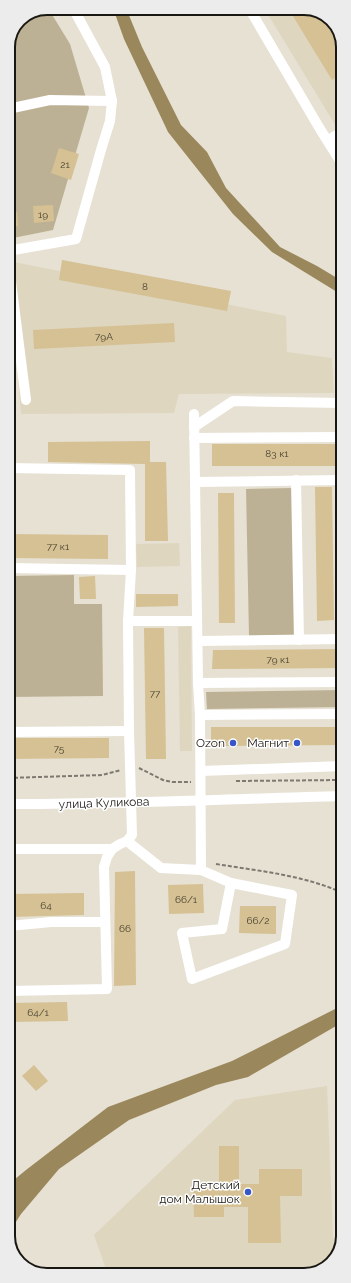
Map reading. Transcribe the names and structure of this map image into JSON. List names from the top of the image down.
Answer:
{
  "streets": {
    "street": ["улица Куликова"]
  },
  "places": ["Ozon", "Магнит", "Детский дом Малышок"],
  "house_numbers": [
    "21",
    "19",
    "8",
    "79А",
    "83 к1",
    "77 к1",
    "79 к1",
    "77",
    "75",
    "66/1",
    "64",
    "66/2",
    "66",
    "64/1"
  ]
}
